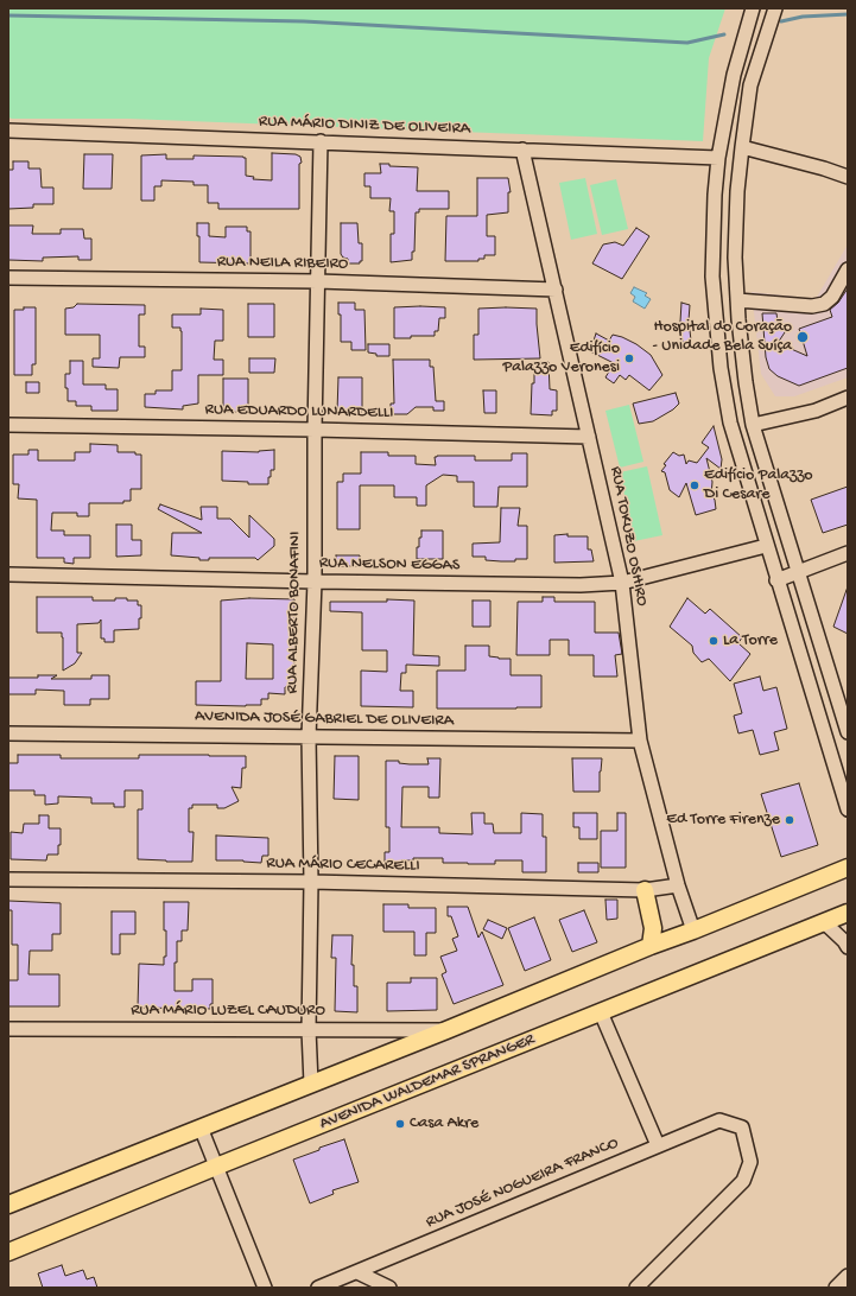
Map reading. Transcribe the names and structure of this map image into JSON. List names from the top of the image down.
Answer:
{
  "streets": {
    "main road": ["AVENIDA WALDEMAR SPRANGER"],
    "street": [
      "RUA MÁRIO DINIZ DE OLIVEIRA",
      "RUA NEILA RIBEIRO",
      "RUA EDUARDO LUNARDELLI",
      "RUA TOKUZO OSHIRO",
      "RUA NELSON EGGAS",
      "RUA ALBERTO BONAFINI",
      "AVENIDA JOSÉ GABRIEL DE OLIVEIRA",
      "RUA MÁRIO CECARELLI",
      "RUA MÁRIO LUZEL CAUDURO",
      "RUA JOSÉ NOGUEIRA FRANCO"
    ]
  },
  "crossings": [
    ["RUA MÁRIO DINIZ DE OLIVEIRA", "RUA TOKUZO OSHIRO"],
    ["RUA MÁRIO DINIZ DE OLIVEIRA", "RUA ALBERTO BONAFINI"],
    ["RUA NEILA RIBEIRO", "RUA TOKUZO OSHIRO"],
    ["RUA NEILA RIBEIRO", "RUA ALBERTO BONAFINI"],
    ["RUA EDUARDO LUNARDELLI", "RUA TOKUZO OSHIRO"],
    ["RUA EDUARDO LUNARDELLI", "RUA ALBERTO BONAFINI"],
    ["RUA TOKUZO OSHIRO", "RUA NELSON EGGAS"],
    ["RUA TOKUZO OSHIRO", "AVENIDA JOSÉ GABRIEL DE OLIVEIRA"],
    ["RUA TOKUZO OSHIRO", "RUA MÁRIO CECARELLI"],
    ["RUA NELSON EGGAS", "RUA ALBERTO BONAFINI"],
    ["RUA ALBERTO BONAFINI", "AVENIDA JOSÉ GABRIEL DE OLIVEIRA"],
    ["RUA ALBERTO BONAFINI", "RUA MÁRIO CECARELLI"],
    ["RUA ALBERTO BONAFINI", "RUA MÁRIO LUZEL CAUDURO"]
  ],
  "places": [
    "Hospital do Coração - Unidade Bela Suíça",
    "Edifício Palazzo Veronesi",
    "Edifício Palazzo Di Cesare",
    "La Torre",
    "Ed Torre Firenze",
    "Casa Akre"
  ]
}
